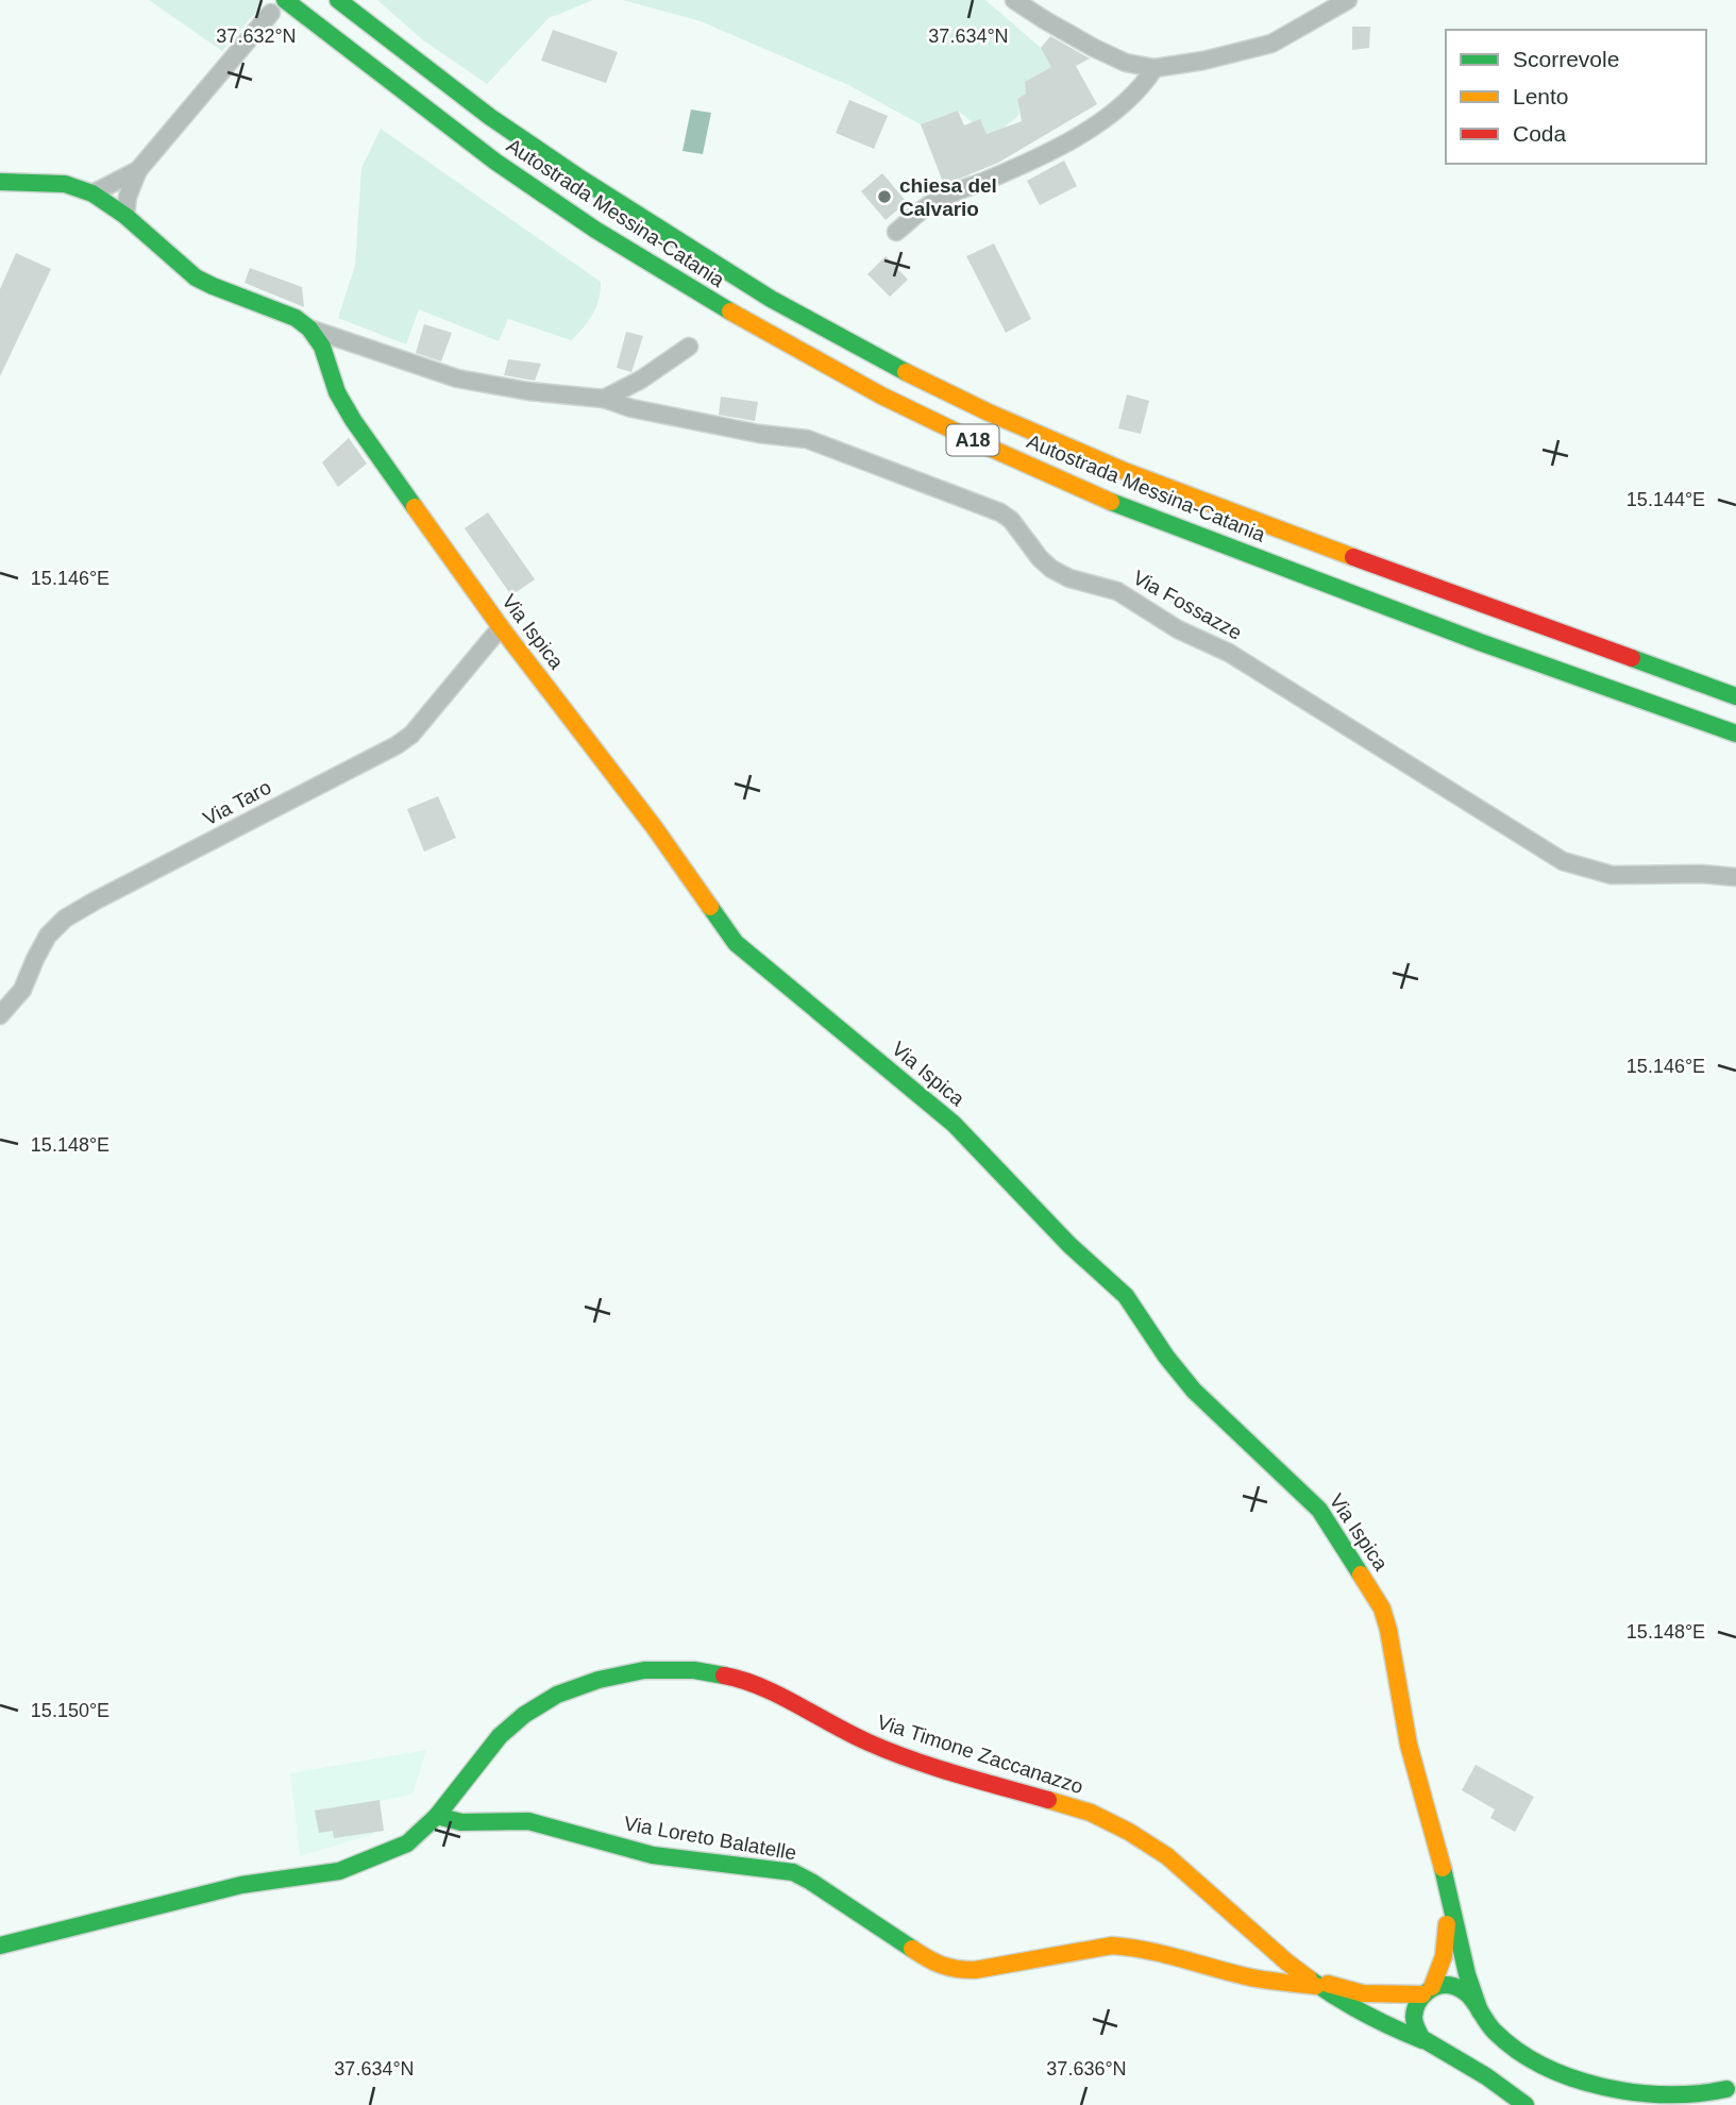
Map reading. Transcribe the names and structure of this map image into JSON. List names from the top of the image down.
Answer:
{
  "streets": {
    "main road": [
      "Autostrada Messina-Catania",
      "A18",
      "Via Ispica",
      "Via Timone Zaccanazzo",
      "Via Loreto Balatelle"
    ],
    "street": ["Via Fossazze", "Via Taro"]
  },
  "crossings": [
    ["Via Ispica", "Via Taro"],
    ["Via Timone Zaccanazzo", "Via Loreto Balatelle"]
  ],
  "places": ["chiesa del Calvario"],
  "legend": ["Scorrevole", "Lento", "Coda"],
  "coordinates": [
    "37.632°N",
    "37.634°N",
    "15.144°E",
    "15.146°E",
    "15.148°E",
    "15.150°E",
    "37.636°N"
  ]
}
